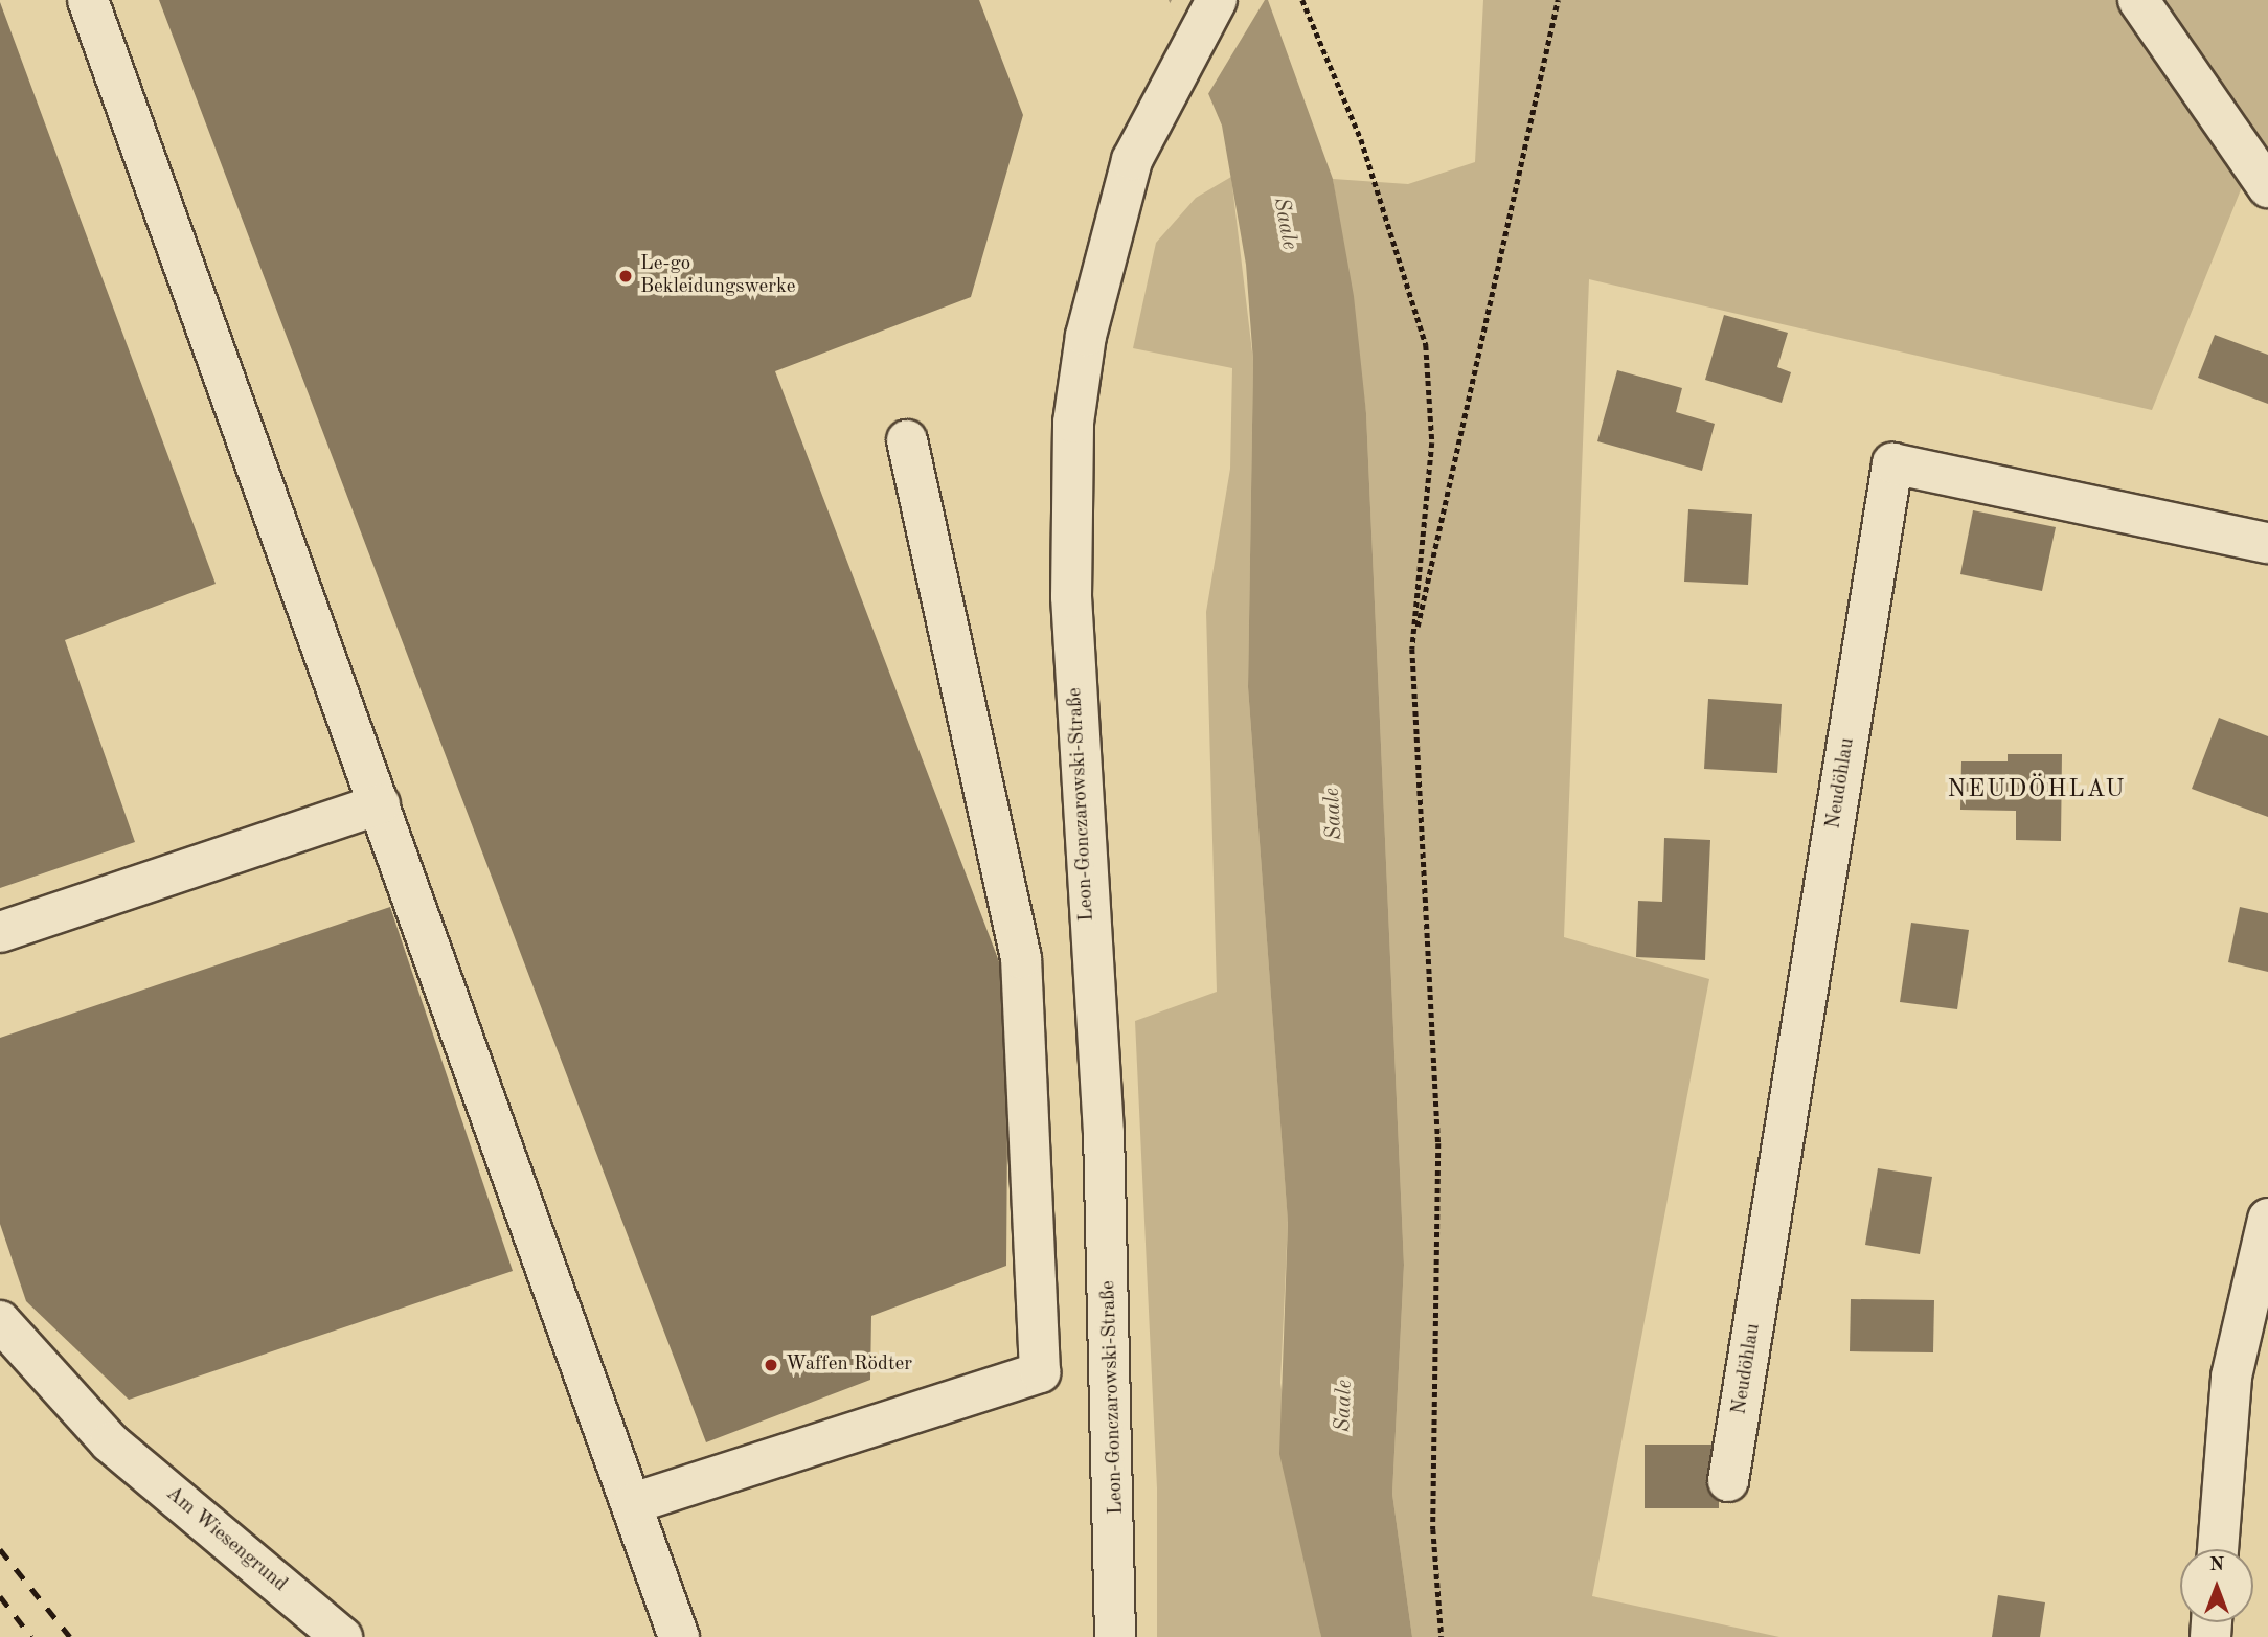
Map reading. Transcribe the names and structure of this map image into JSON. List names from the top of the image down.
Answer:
{
  "streets": {
    "street": ["Neudöhlau", "Leon-Gonczarowski-Straße", "Am Wiesengrund"]
  },
  "districts": ["NEUDÖHLAU"],
  "water": ["Saale"],
  "places": ["Le-go Bekleidungswerke", "Waffen Rödter"],
  "north": "top"
}
